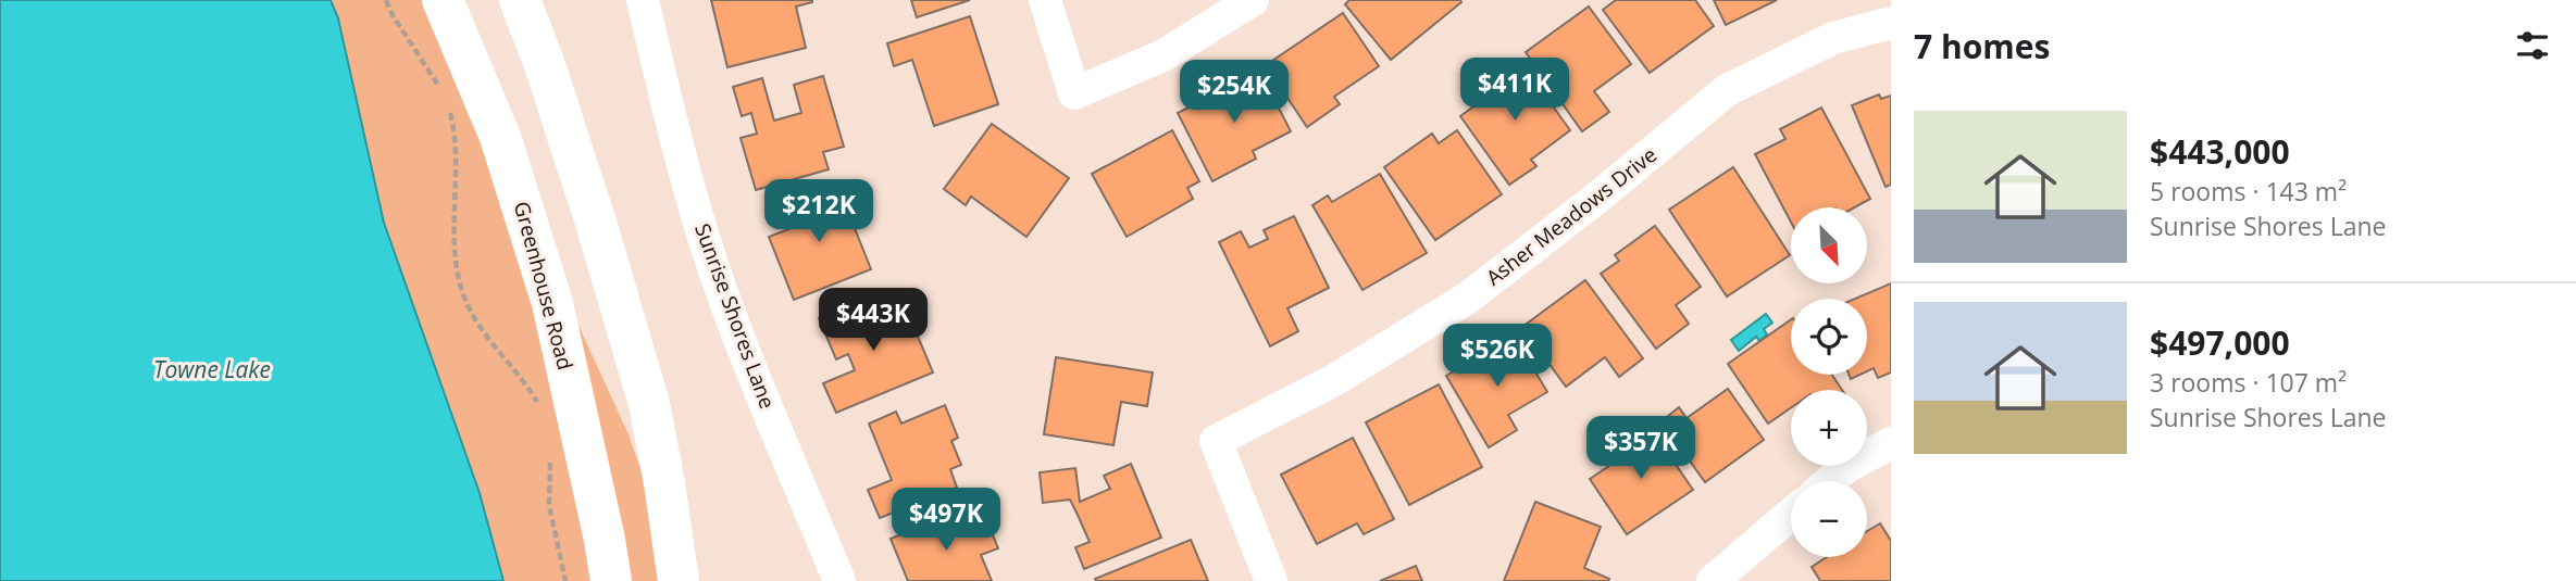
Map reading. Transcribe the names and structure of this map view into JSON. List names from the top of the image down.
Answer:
{
  "streets": {
    "main road": ["Greenhouse Road"],
    "street": ["Asher Meadows Drive", "Sunrise Shores Lane"]
  },
  "water": ["Towne Lake"],
  "north": "bottom right",
  "page": {
    "heading": "7 homes",
    "price": [
      "$411K",
      "$254K",
      "$212K",
      "$443K",
      "$526K",
      "$357K",
      "$497K"
    ],
    "list": [
      {
        "name": "$443,000",
        "note": "5 rooms · 143 m² · Sunrise Shores Lane"
      },
      {
        "name": "$497,000",
        "note": "3 rooms · 107 m² · Sunrise Shores Lane"
      }
    ],
    "map_buttons": ["+", "−"]
  }
}
